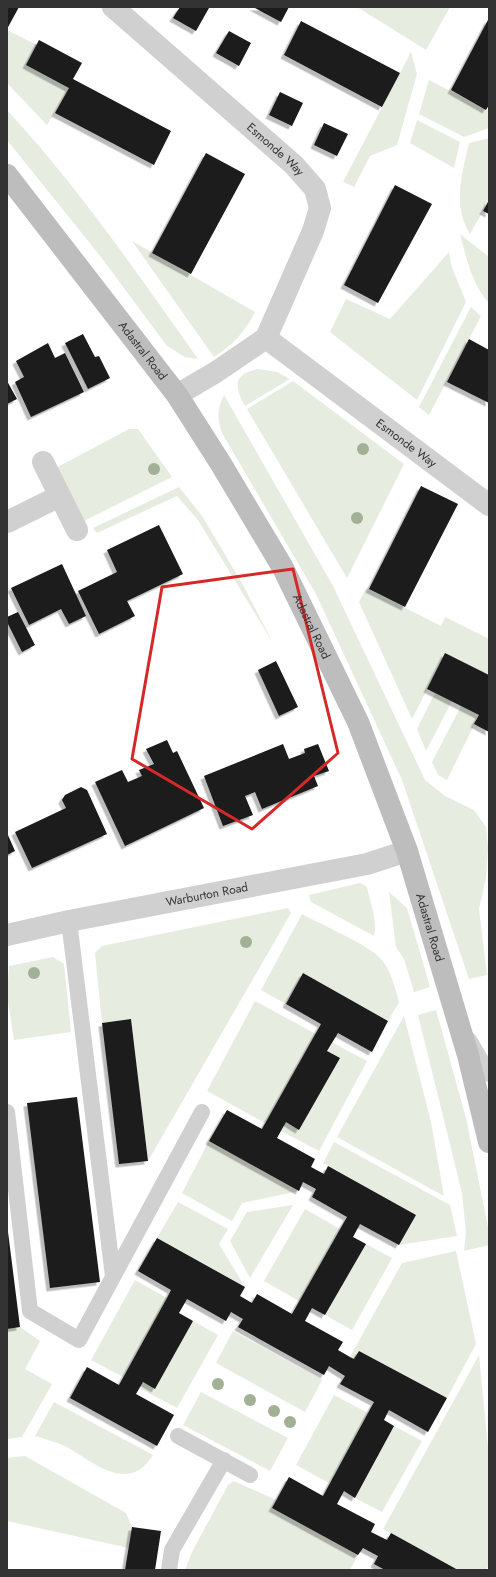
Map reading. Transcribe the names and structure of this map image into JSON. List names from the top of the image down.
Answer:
{
  "streets": {
    "street": ["Esmonde Way", "Adastral Road", "Warburton Road"]
  },
  "crossings": [
    ["Adastral Road", "Warburton Road"]
  ]
}
